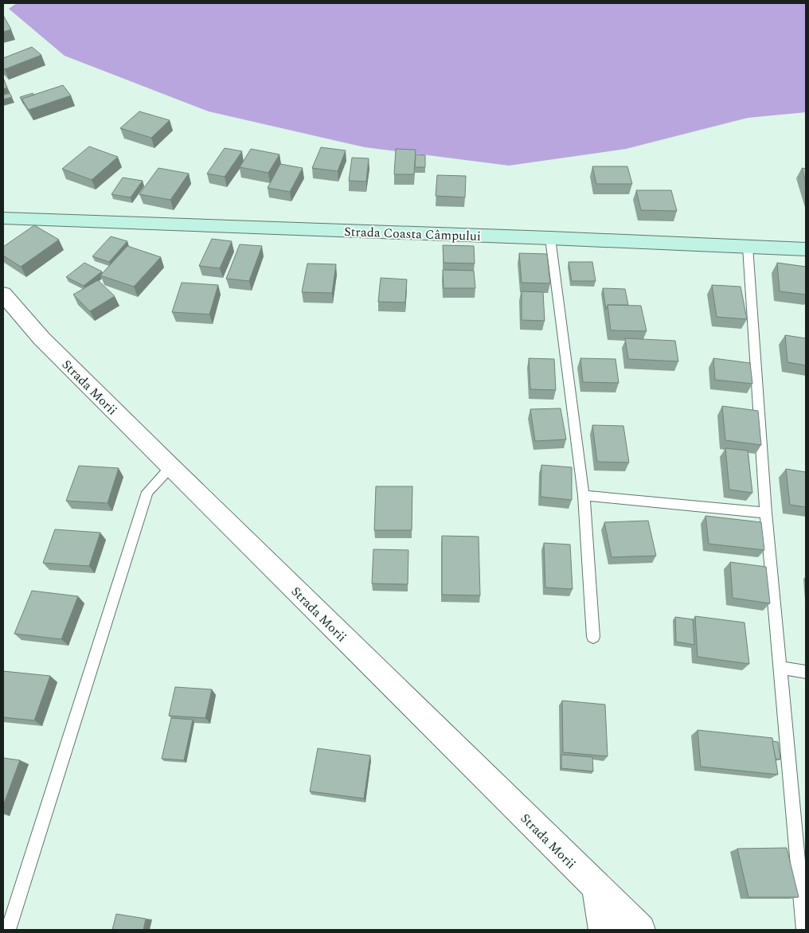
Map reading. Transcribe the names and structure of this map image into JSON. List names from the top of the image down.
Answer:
{
  "streets": {
    "street": ["Strada Coasta Câmpului", "Strada Morii"]
  }
}
